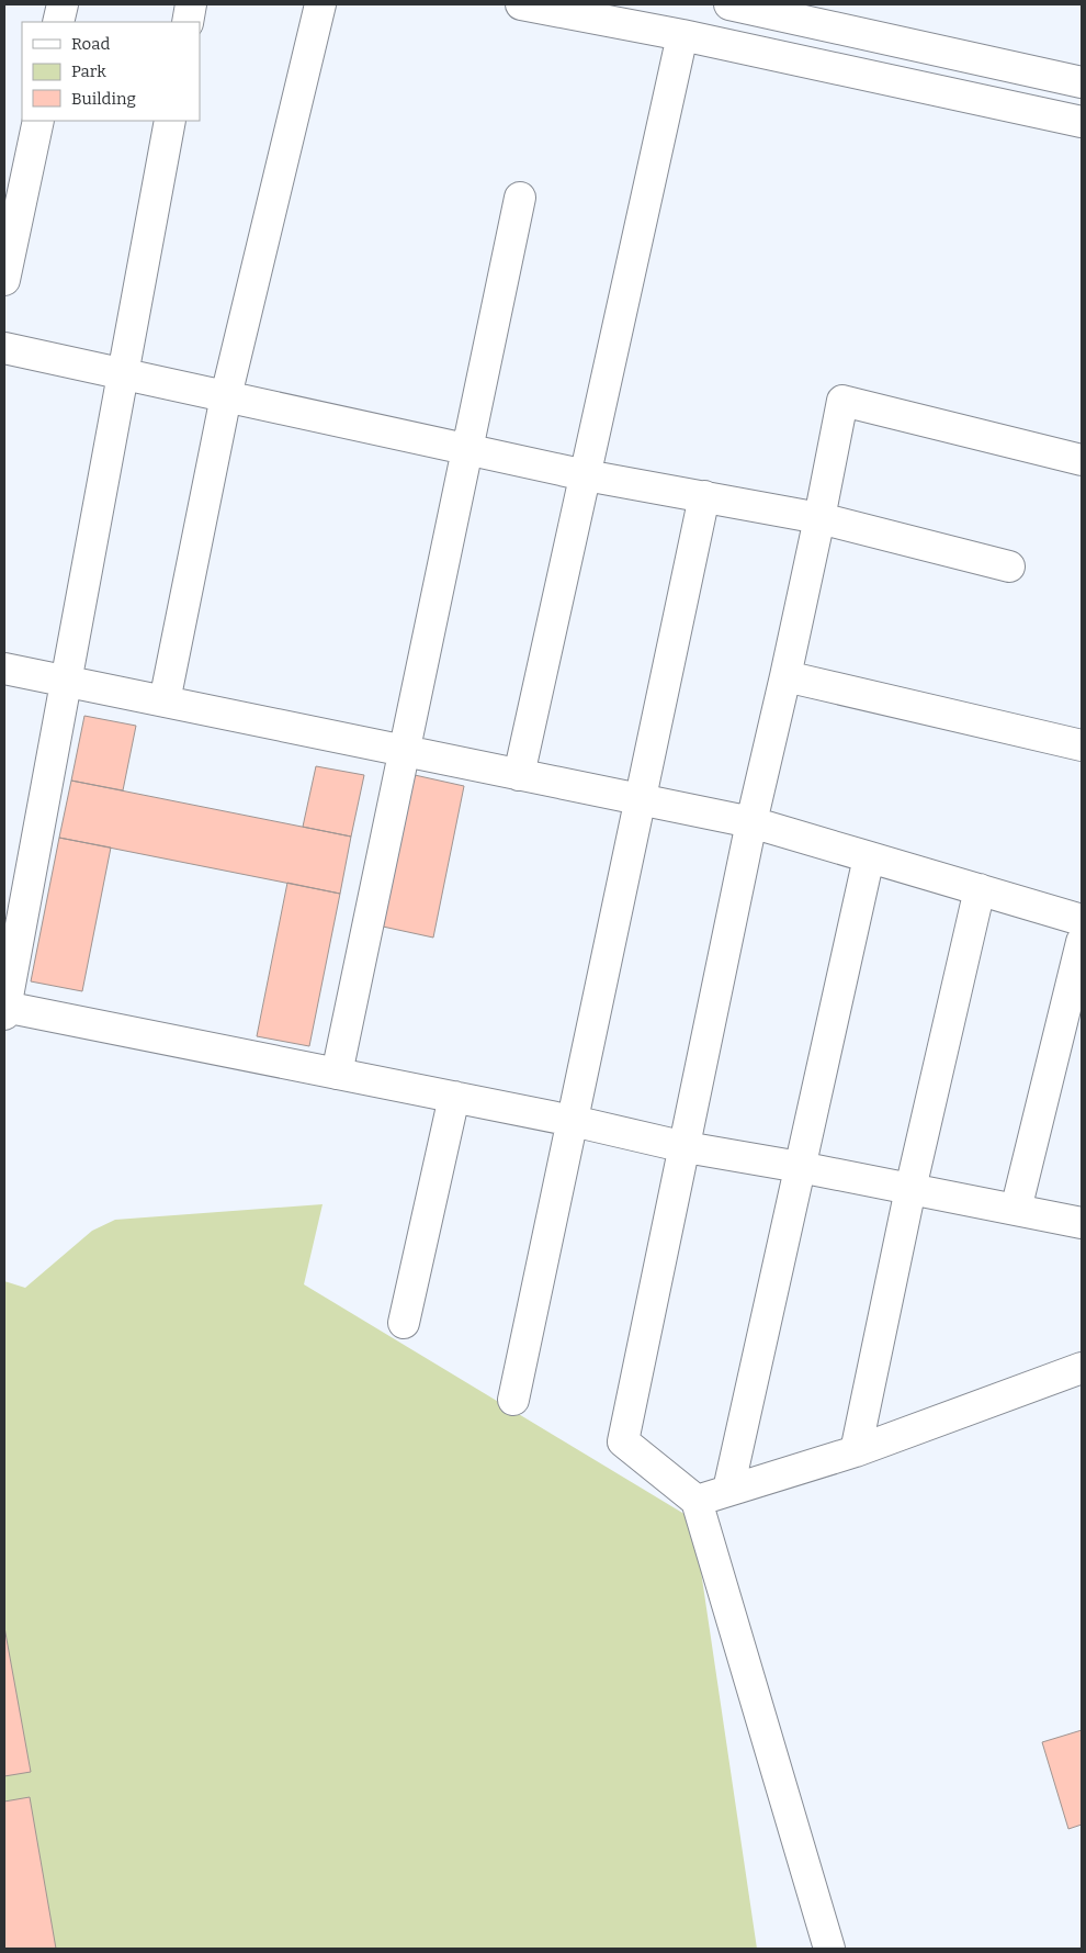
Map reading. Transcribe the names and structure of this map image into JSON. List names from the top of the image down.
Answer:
{
  "legend": ["Road", "Park", "Building"]
}
